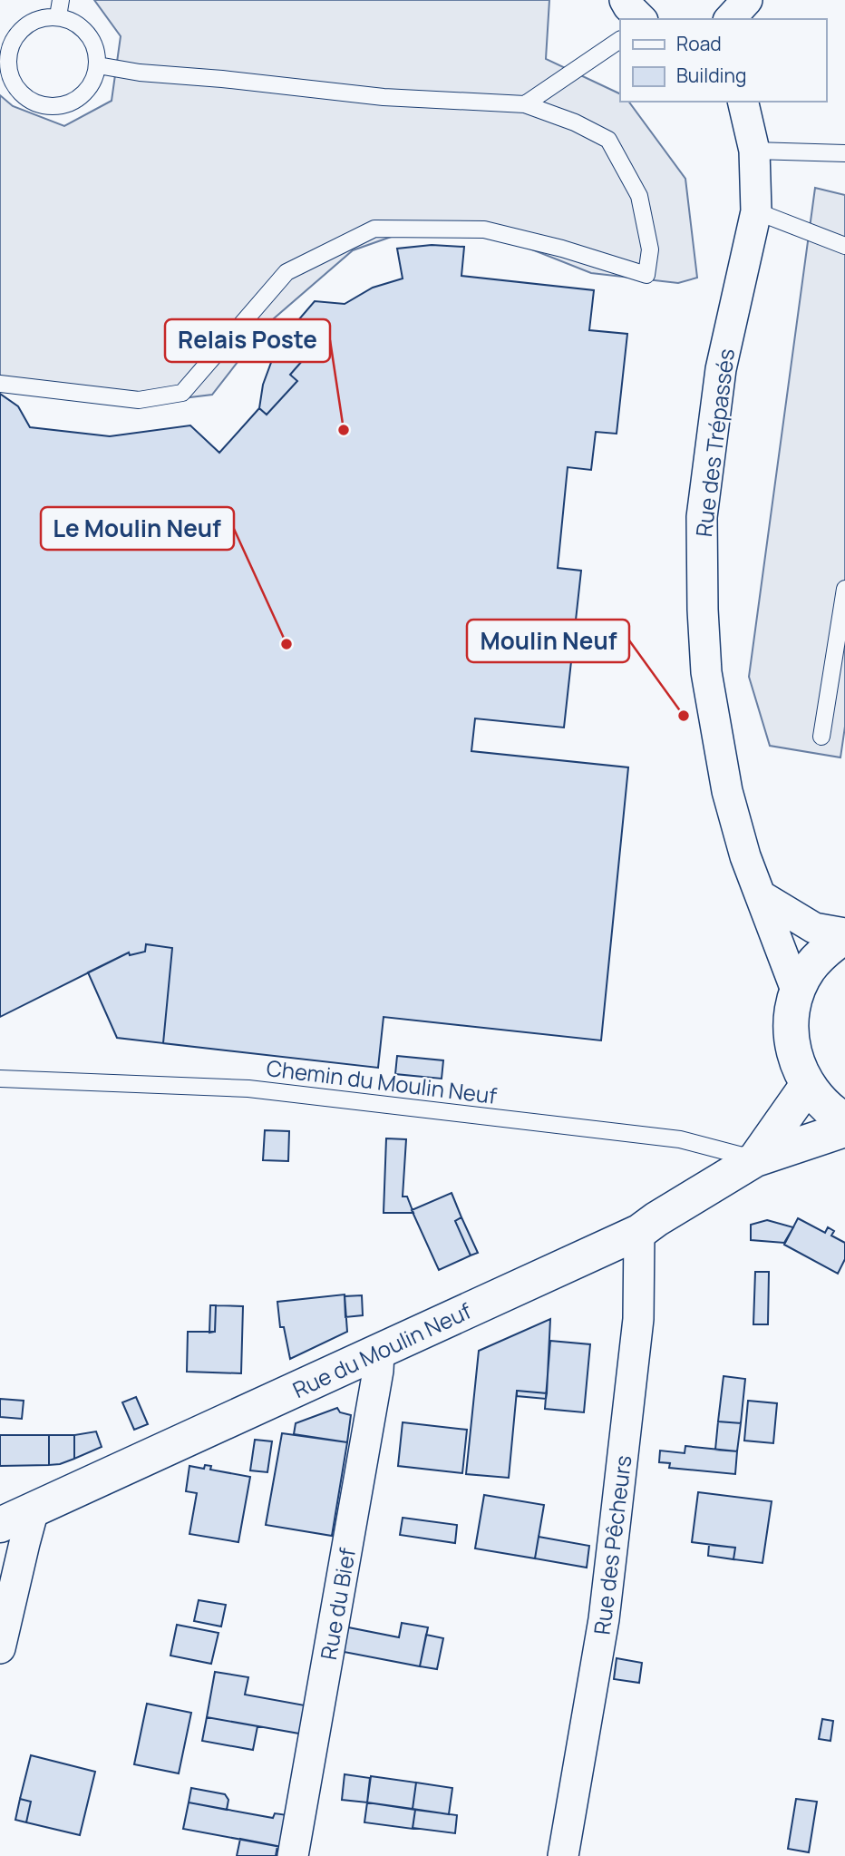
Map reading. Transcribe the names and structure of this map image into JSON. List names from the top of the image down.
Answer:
{
  "streets": {
    "street": [
      "Rue des Trépassés",
      "Rue du Moulin Neuf",
      "Rue des Pêcheurs",
      "Rue du Bief"
    ],
    "lane": ["Chemin du Moulin Neuf"]
  },
  "crossings": [
    ["Chemin du Moulin Neuf", "Rue du Moulin Neuf"],
    ["Rue du Moulin Neuf", "Rue des Pêcheurs"],
    ["Rue du Moulin Neuf", "Rue du Bief"]
  ],
  "places": ["Relais Poste", "Le Moulin Neuf", "Moulin Neuf"],
  "legend": ["Road", "Building"]
}
